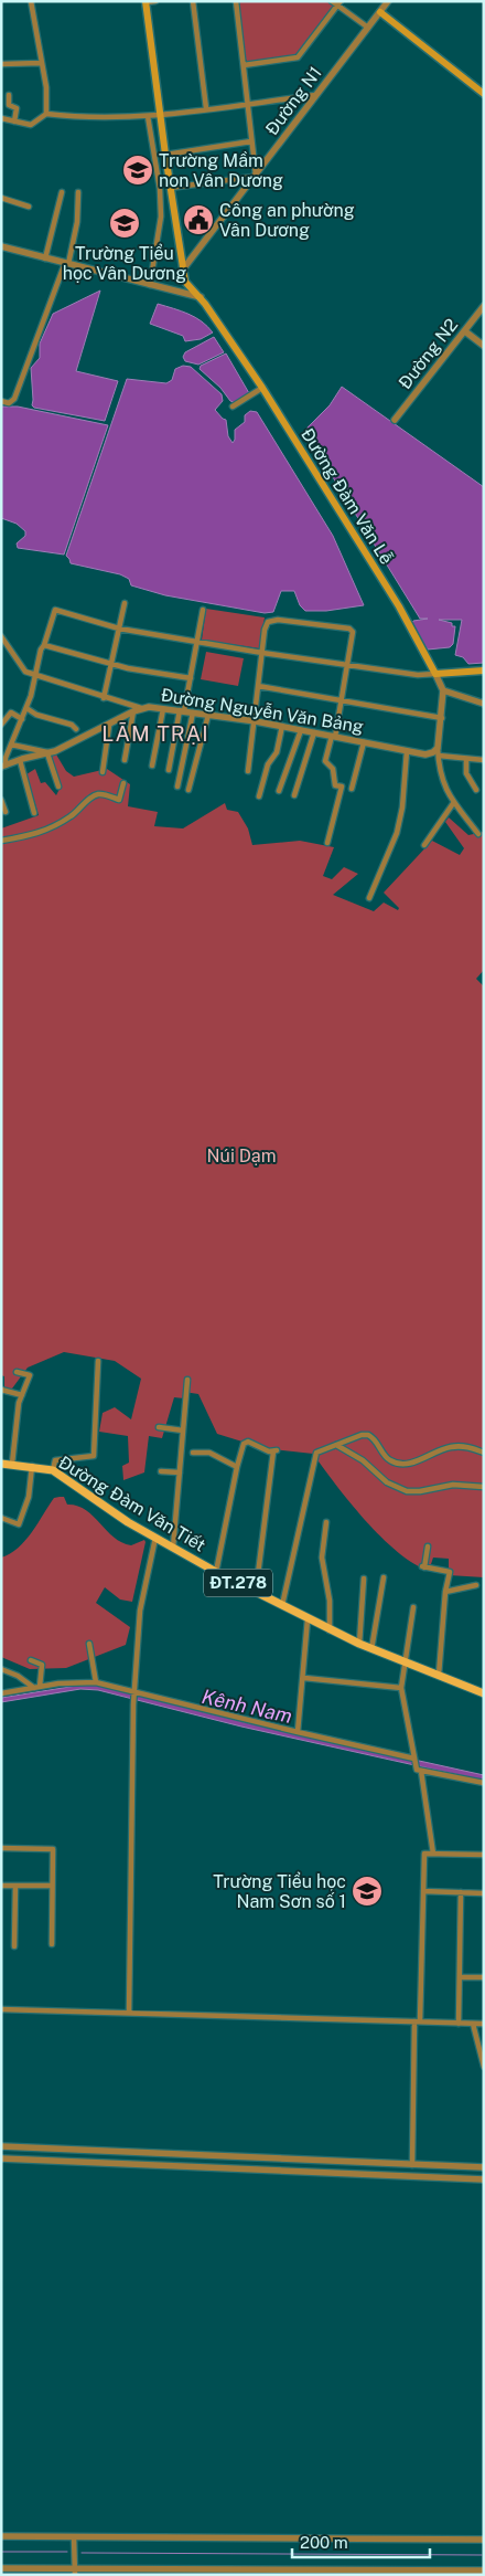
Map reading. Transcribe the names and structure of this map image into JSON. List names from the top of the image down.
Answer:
{
  "streets": {
    "main road": ["Đường Đàm Văn Lễ", "Đường Đàm Văn Tiết", "ĐT.278"],
    "street": ["Đường N1", "Đường N2", "Đường Nguyễn Văn Bảng"]
  },
  "crossings": [
    ["Đường N1", "Đường Đàm Văn Lễ"]
  ],
  "districts": ["LÃM TRẠI"],
  "water": ["Kênh Nam"],
  "parks": ["Núi Dạm"],
  "places": {
    "school or university": ["Trường Mầm non Vân Dương", "Trường Tiểu học Vân Dương", "Trường Tiểu học Nam Sơn số 1"],
    "public building": ["Công an phường Vân Dương"]
  },
  "scale_bar": "200 m"
}
